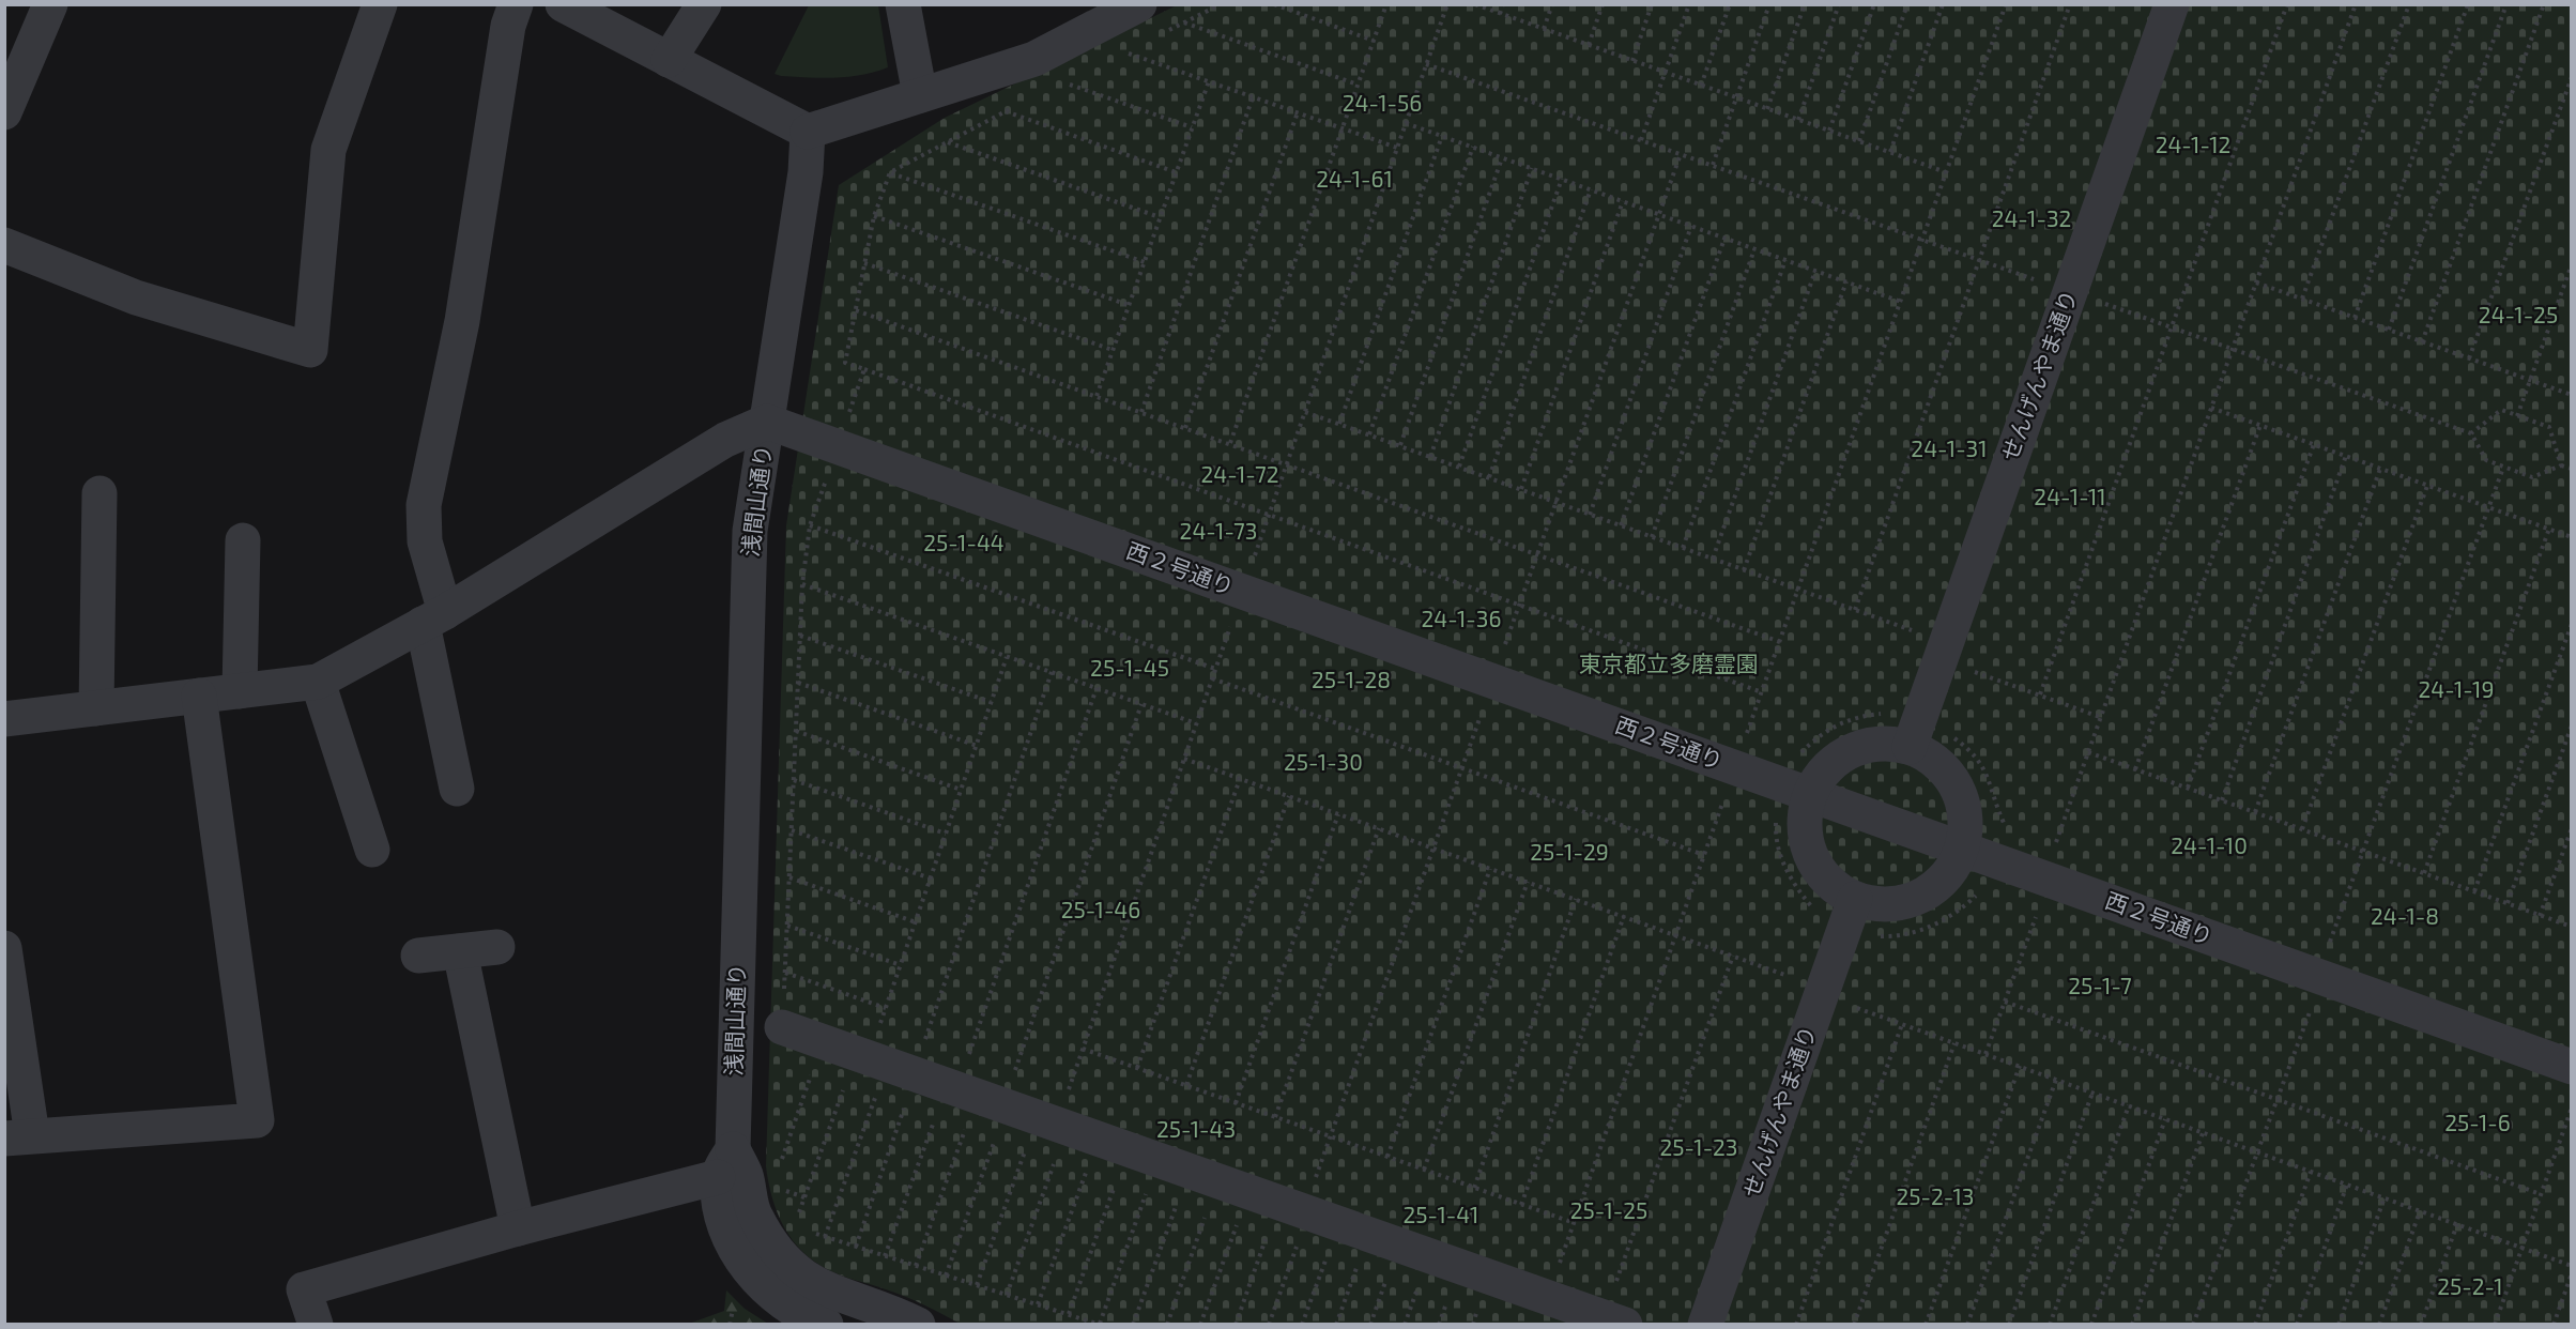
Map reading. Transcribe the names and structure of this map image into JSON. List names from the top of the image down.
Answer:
{
  "streets": {
    "street": ["せんげんやま通り", "浅間山通り", "西２号通り"]
  },
  "crossings": [
    ["浅間山通り", "西２号通り"]
  ],
  "parks": [
    "24-1-56",
    "24-1-12",
    "24-1-61",
    "24-1-32",
    "24-1-25",
    "24-1-31",
    "24-1-72",
    "24-1-11",
    "24-1-73",
    "25-1-44",
    "24-1-36",
    "東京都立多磨霊園",
    "25-1-45",
    "25-1-28",
    "24-1-19",
    "25-1-30",
    "24-1-10",
    "25-1-29",
    "25-1-46",
    "24-1-8",
    "25-1-7",
    "25-1-6",
    "25-1-43",
    "25-1-23",
    "25-2-13",
    "25-1-25",
    "25-1-41",
    "25-2-1"
  ]
}
